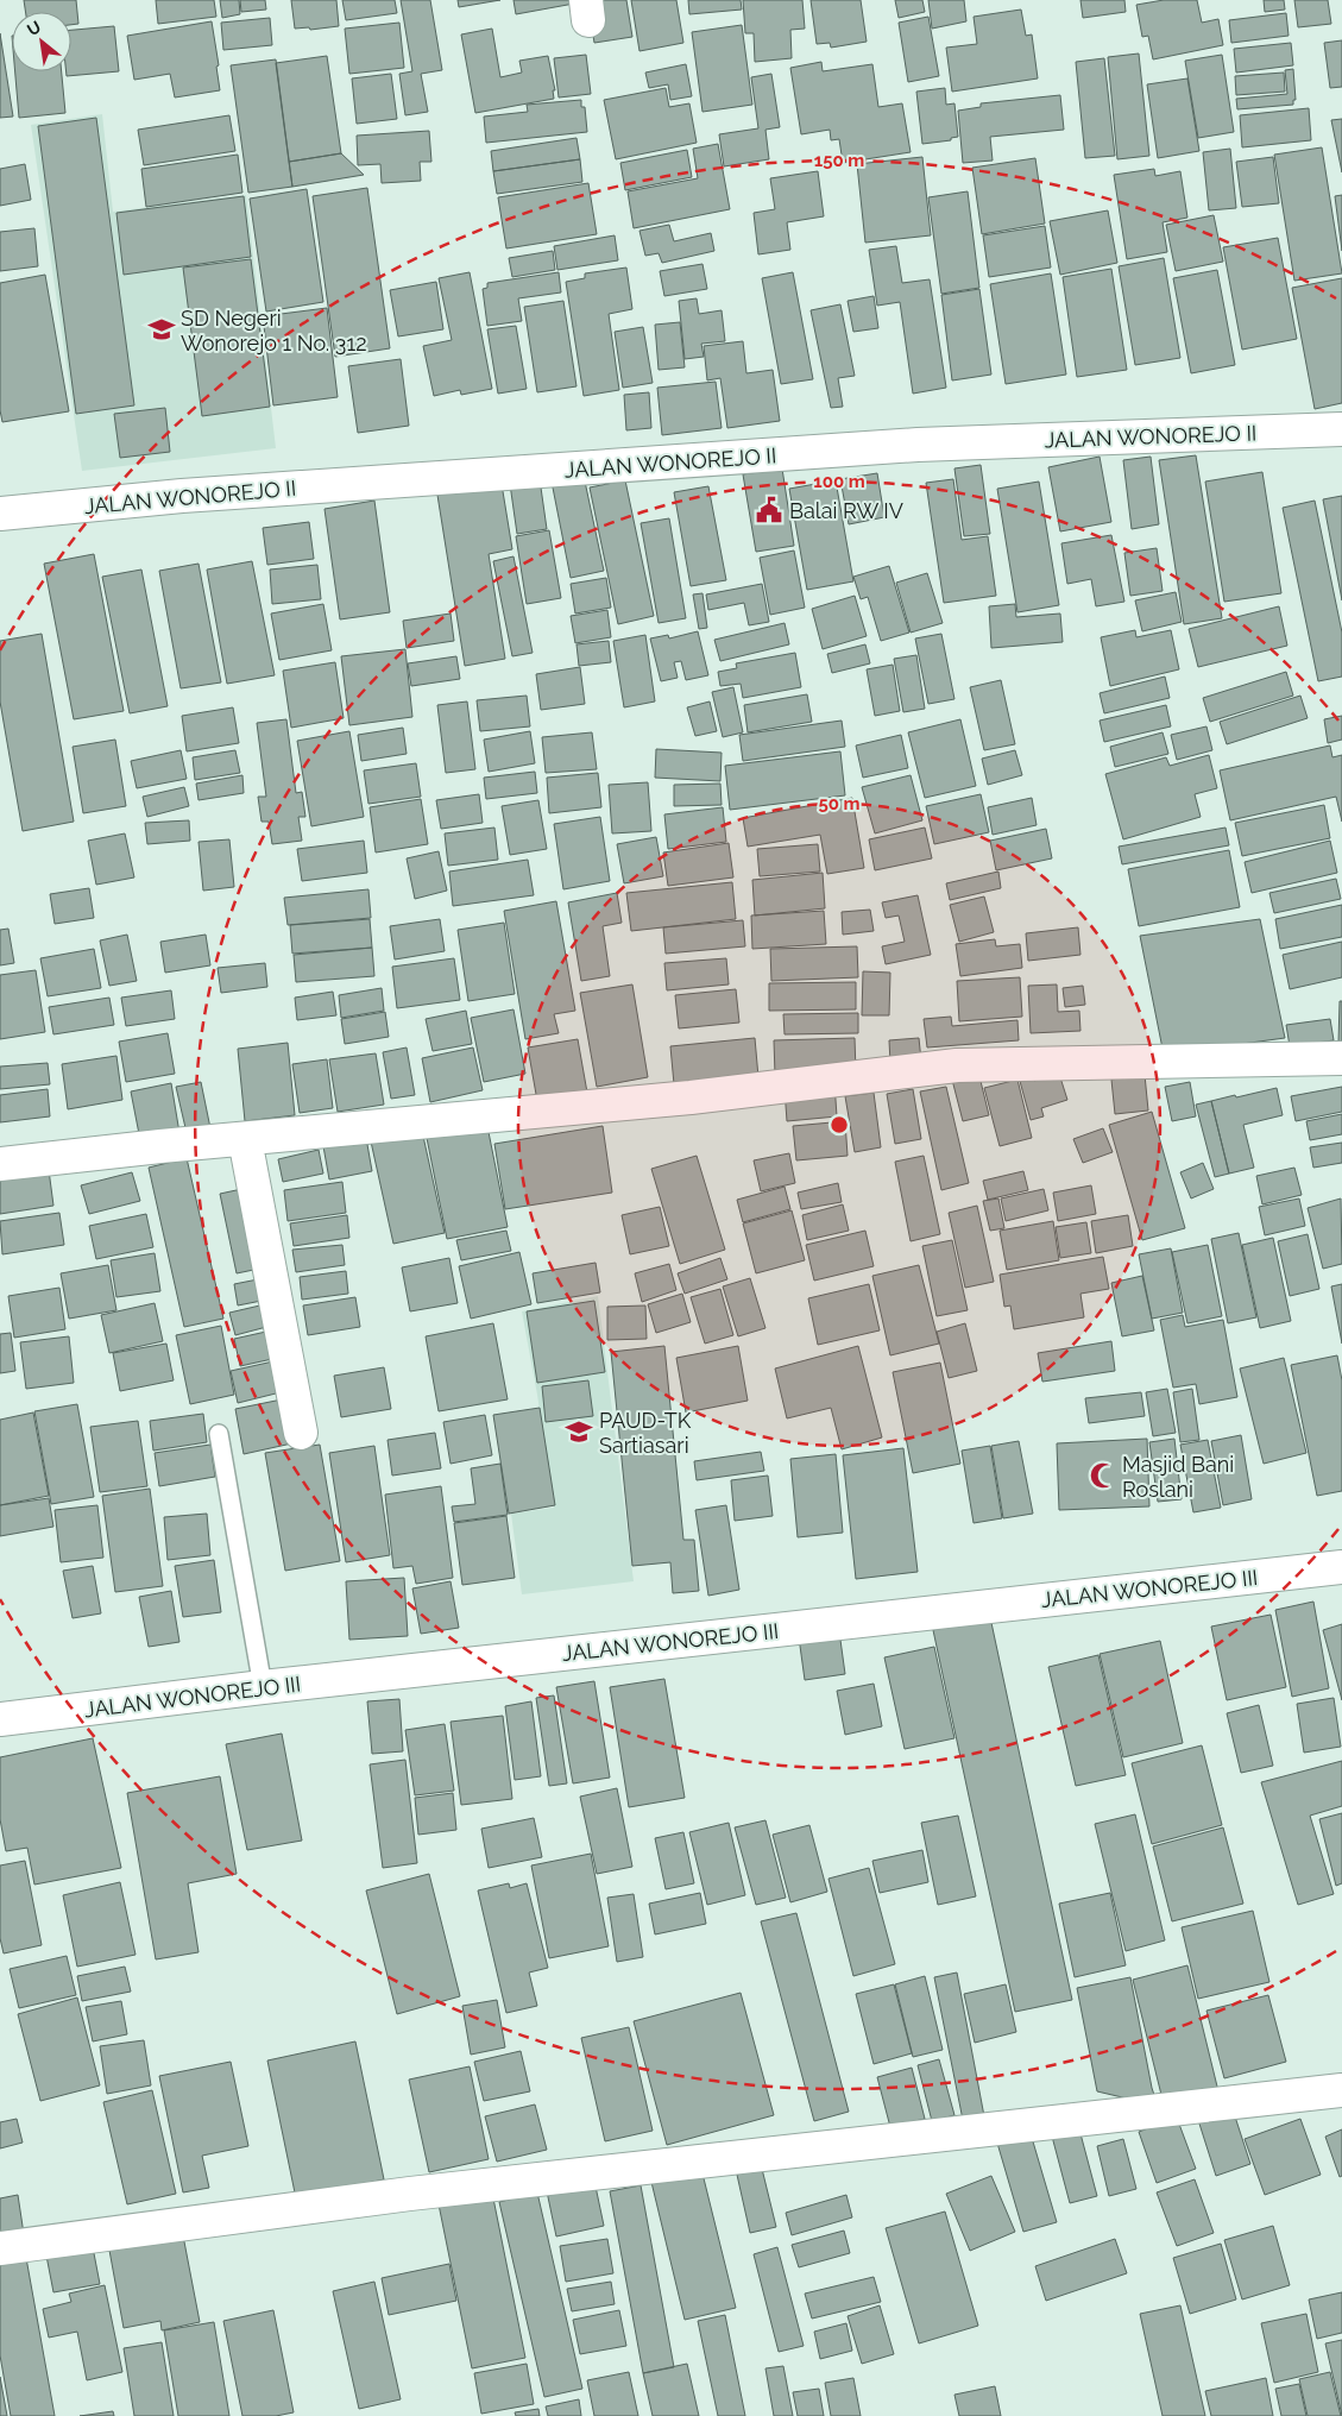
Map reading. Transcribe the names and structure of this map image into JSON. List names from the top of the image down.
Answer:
{
  "streets": {
    "street": ["JALAN WONOREJO II", "JALAN WONOREJO III"]
  },
  "places": {
    "school or university": ["SD Negeri Wonorejo 1 No. 312", "PAUD-TK Sartiasari"],
    "public building": ["Balai RW IV"],
    "mosque": ["Masjid Bani Roslani"]
  },
  "north": "top left",
  "rings": ["150 m", "100 m", "50 m"]
}
